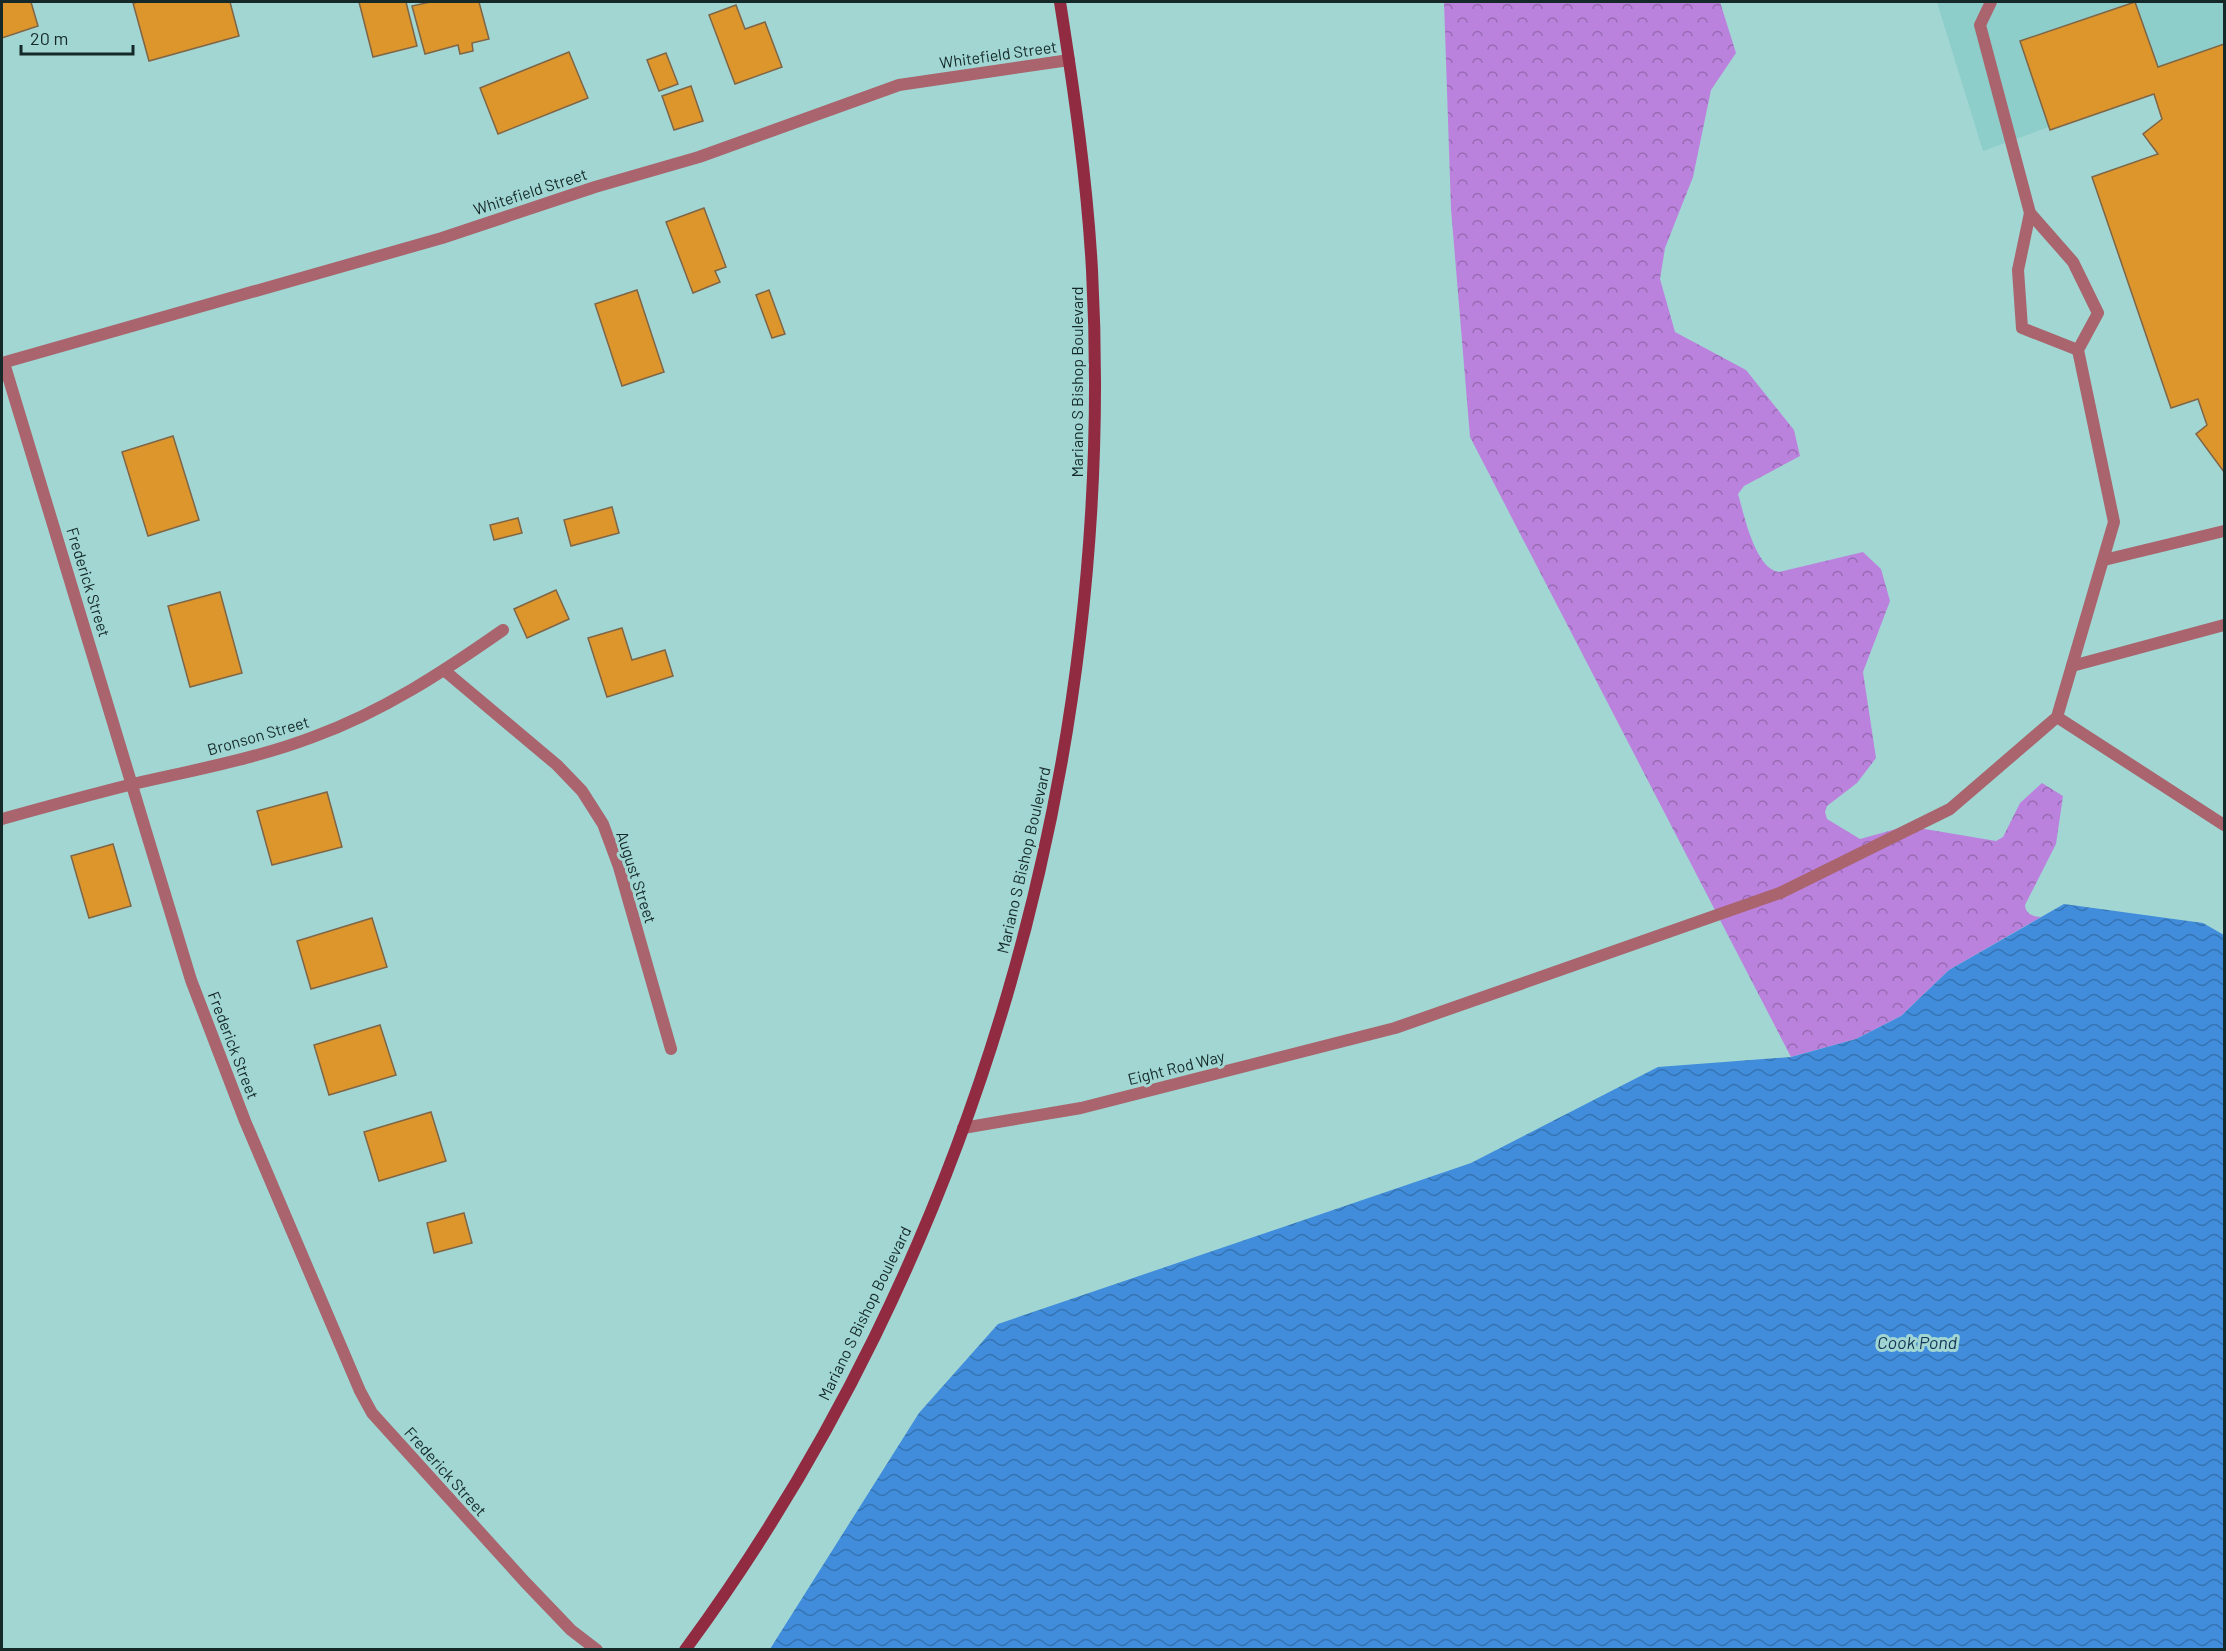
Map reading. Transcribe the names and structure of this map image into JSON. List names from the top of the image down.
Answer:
{
  "streets": {
    "main road": ["Mariano S Bishop Boulevard"],
    "street": [
      "Whitefield Street",
      "Frederick Street",
      "Bronson Street",
      "August Street",
      "Eight Rod Way"
    ]
  },
  "crossings": [
    ["Whitefield Street", "Mariano S Bishop Boulevard"],
    ["Whitefield Street", "Frederick Street"],
    ["Mariano S Bishop Boulevard", "Eight Rod Way"],
    ["Frederick Street", "Bronson Street"],
    ["Bronson Street", "August Street"]
  ],
  "water": ["Cook Pond"],
  "scale_bar": "20 m"
}
